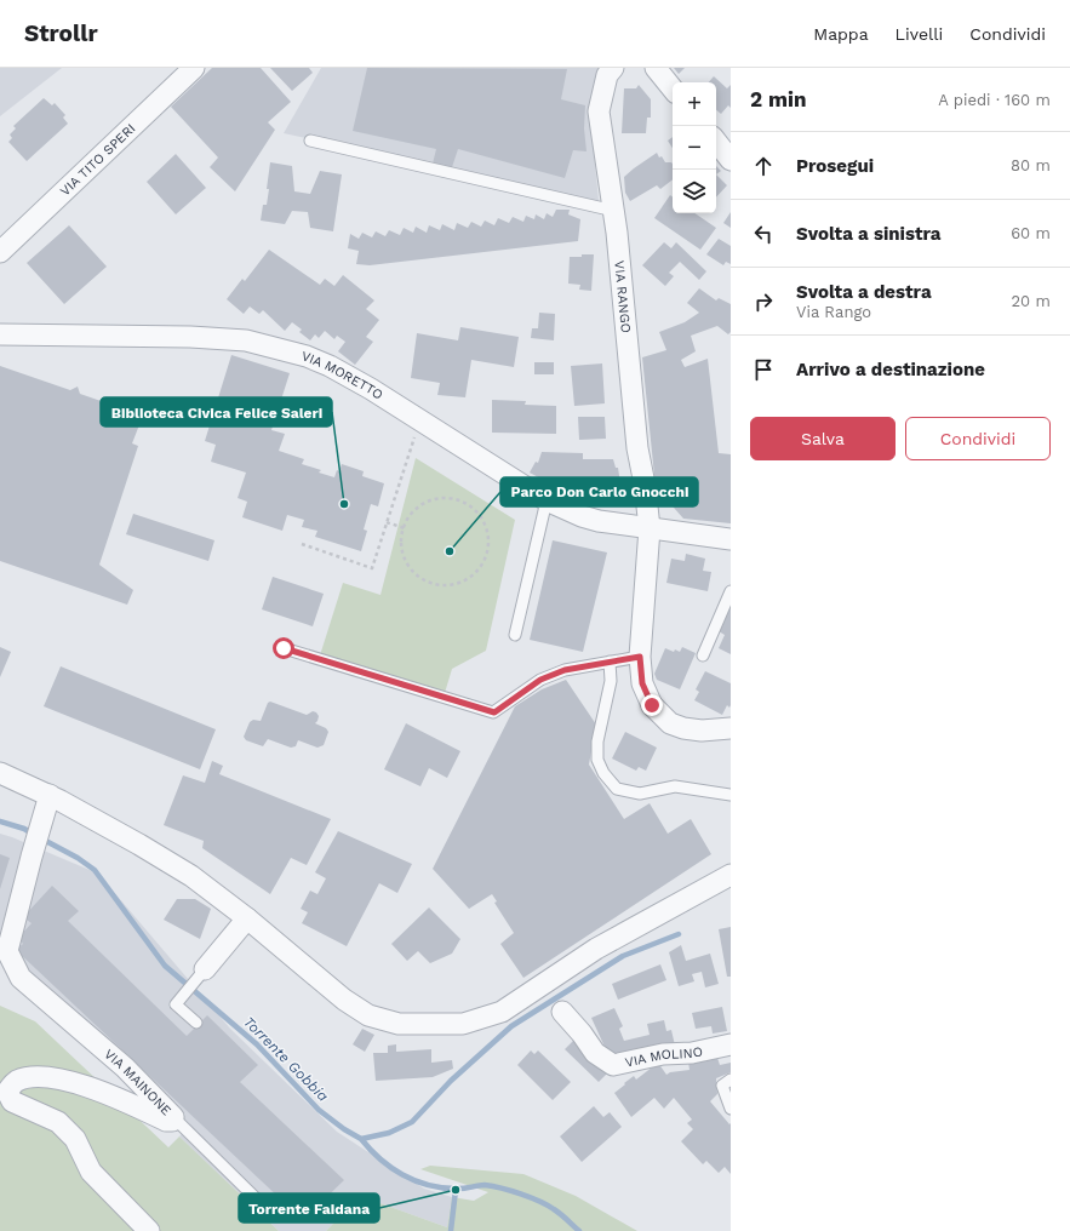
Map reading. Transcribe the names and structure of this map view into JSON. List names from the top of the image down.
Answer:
{
  "streets": {
    "street": [
      "VIA TITO SPERI",
      "VIA RANGO",
      "VIA MORETTO",
      "VIA MOLINO",
      "VIA MAINONE"
    ]
  },
  "crossings": [
    ["VIA RANGO", "VIA MORETTO"]
  ],
  "water": ["Torrente Gobbia"],
  "places": ["Biblioteca Civica Felice Saleri", "Parco Don Carlo Gnocchi", "Torrente Faidana"],
  "page": {
    "header": "Strollr",
    "nav": ["Mappa", "Livelli", "Condividi"],
    "heading": ["2 min", "A piedi · 160 m"],
    "map_buttons": ["+", "−"],
    "list": [
      ["Prosegui", "80 m"],
      ["Svolta a sinistra", "60 m"],
      ["Svolta a destra", "Via Rango", "20 m"],
      "Arrivo a destinazione"
    ],
    "buttons": ["Salva", "Condividi"]
  }
}
